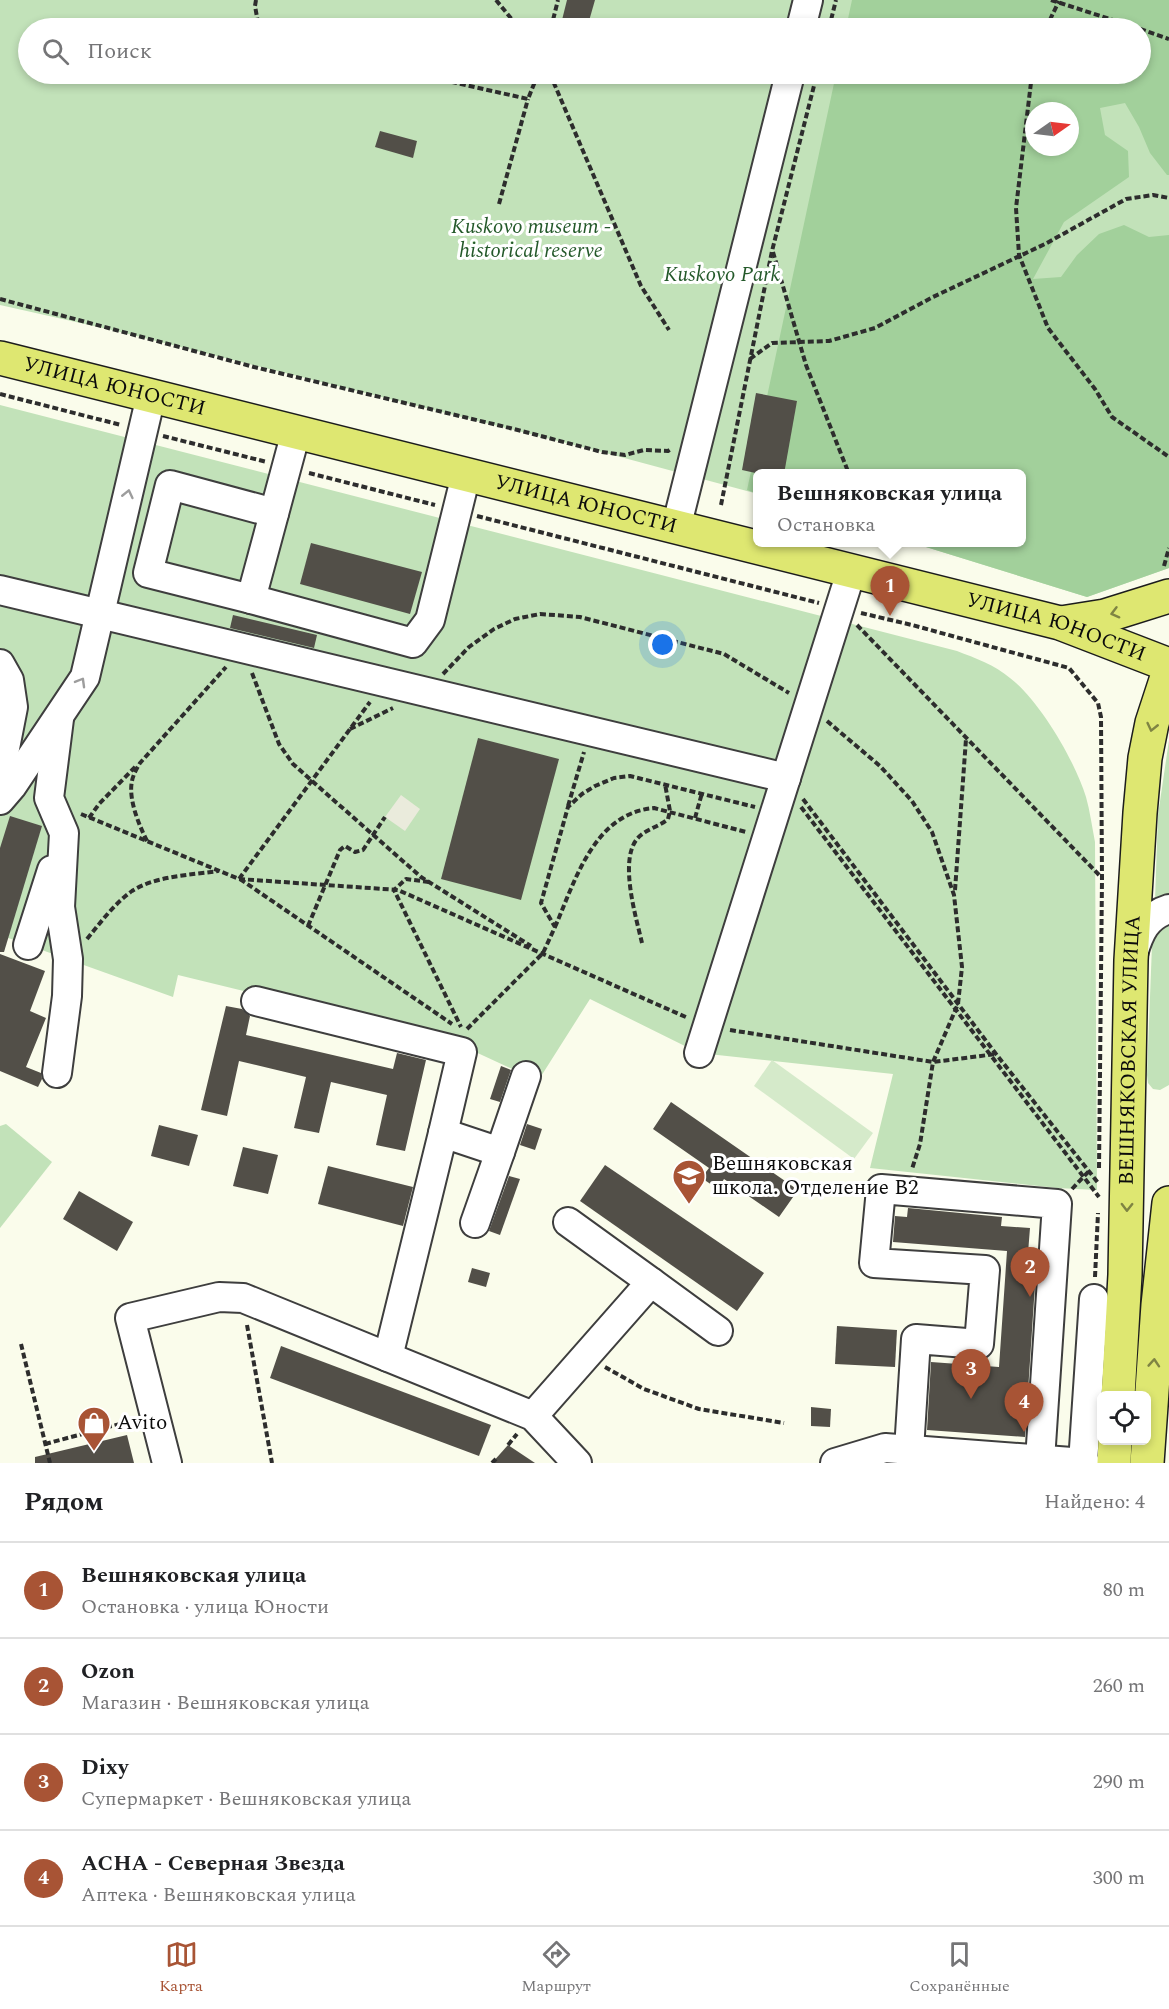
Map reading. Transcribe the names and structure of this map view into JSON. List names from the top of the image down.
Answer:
{
  "streets": {
    "main road": ["УЛИЦА ЮНОСТИ", "ВЕШНЯКОВСКАЯ УЛИЦА"]
  },
  "one_way": ["ВЕШНЯКОВСКАЯ УЛИЦА"],
  "parks": ["Kuskovo museum - historical reserve", "Kuskovo Park"],
  "places": {
    "school or university": ["Вешняковская школа. Отделение В2"],
    "shop": ["Avito"]
  },
  "north": "right",
  "page": {
    "search": "Поиск",
    "popup": ["Вешняковская улица", "Остановка"],
    "pins": [
      "1",
      "2",
      "3",
      "4"
    ],
    "heading": ["Рядом", "Найдено: 4"],
    "list": [
      {
        "mark": "1",
        "name": "Вешняковская улица",
        "note": "Остановка · улица Юности",
        "value": "80 m"
      },
      {
        "mark": "2",
        "name": "Ozon",
        "note": "Магазин · Вешняковская улица",
        "value": "260 m"
      },
      {
        "mark": "3",
        "name": "Dixy",
        "note": "Супермаркет · Вешняковская улица",
        "value": "290 m"
      },
      {
        "mark": "4",
        "name": "АСНА - Северная Звезда",
        "note": "Аптека · Вешняковская улица",
        "value": "300 m"
      }
    ],
    "nav": ["Карта", "Маршрут", "Сохранённые"]
  }
}
